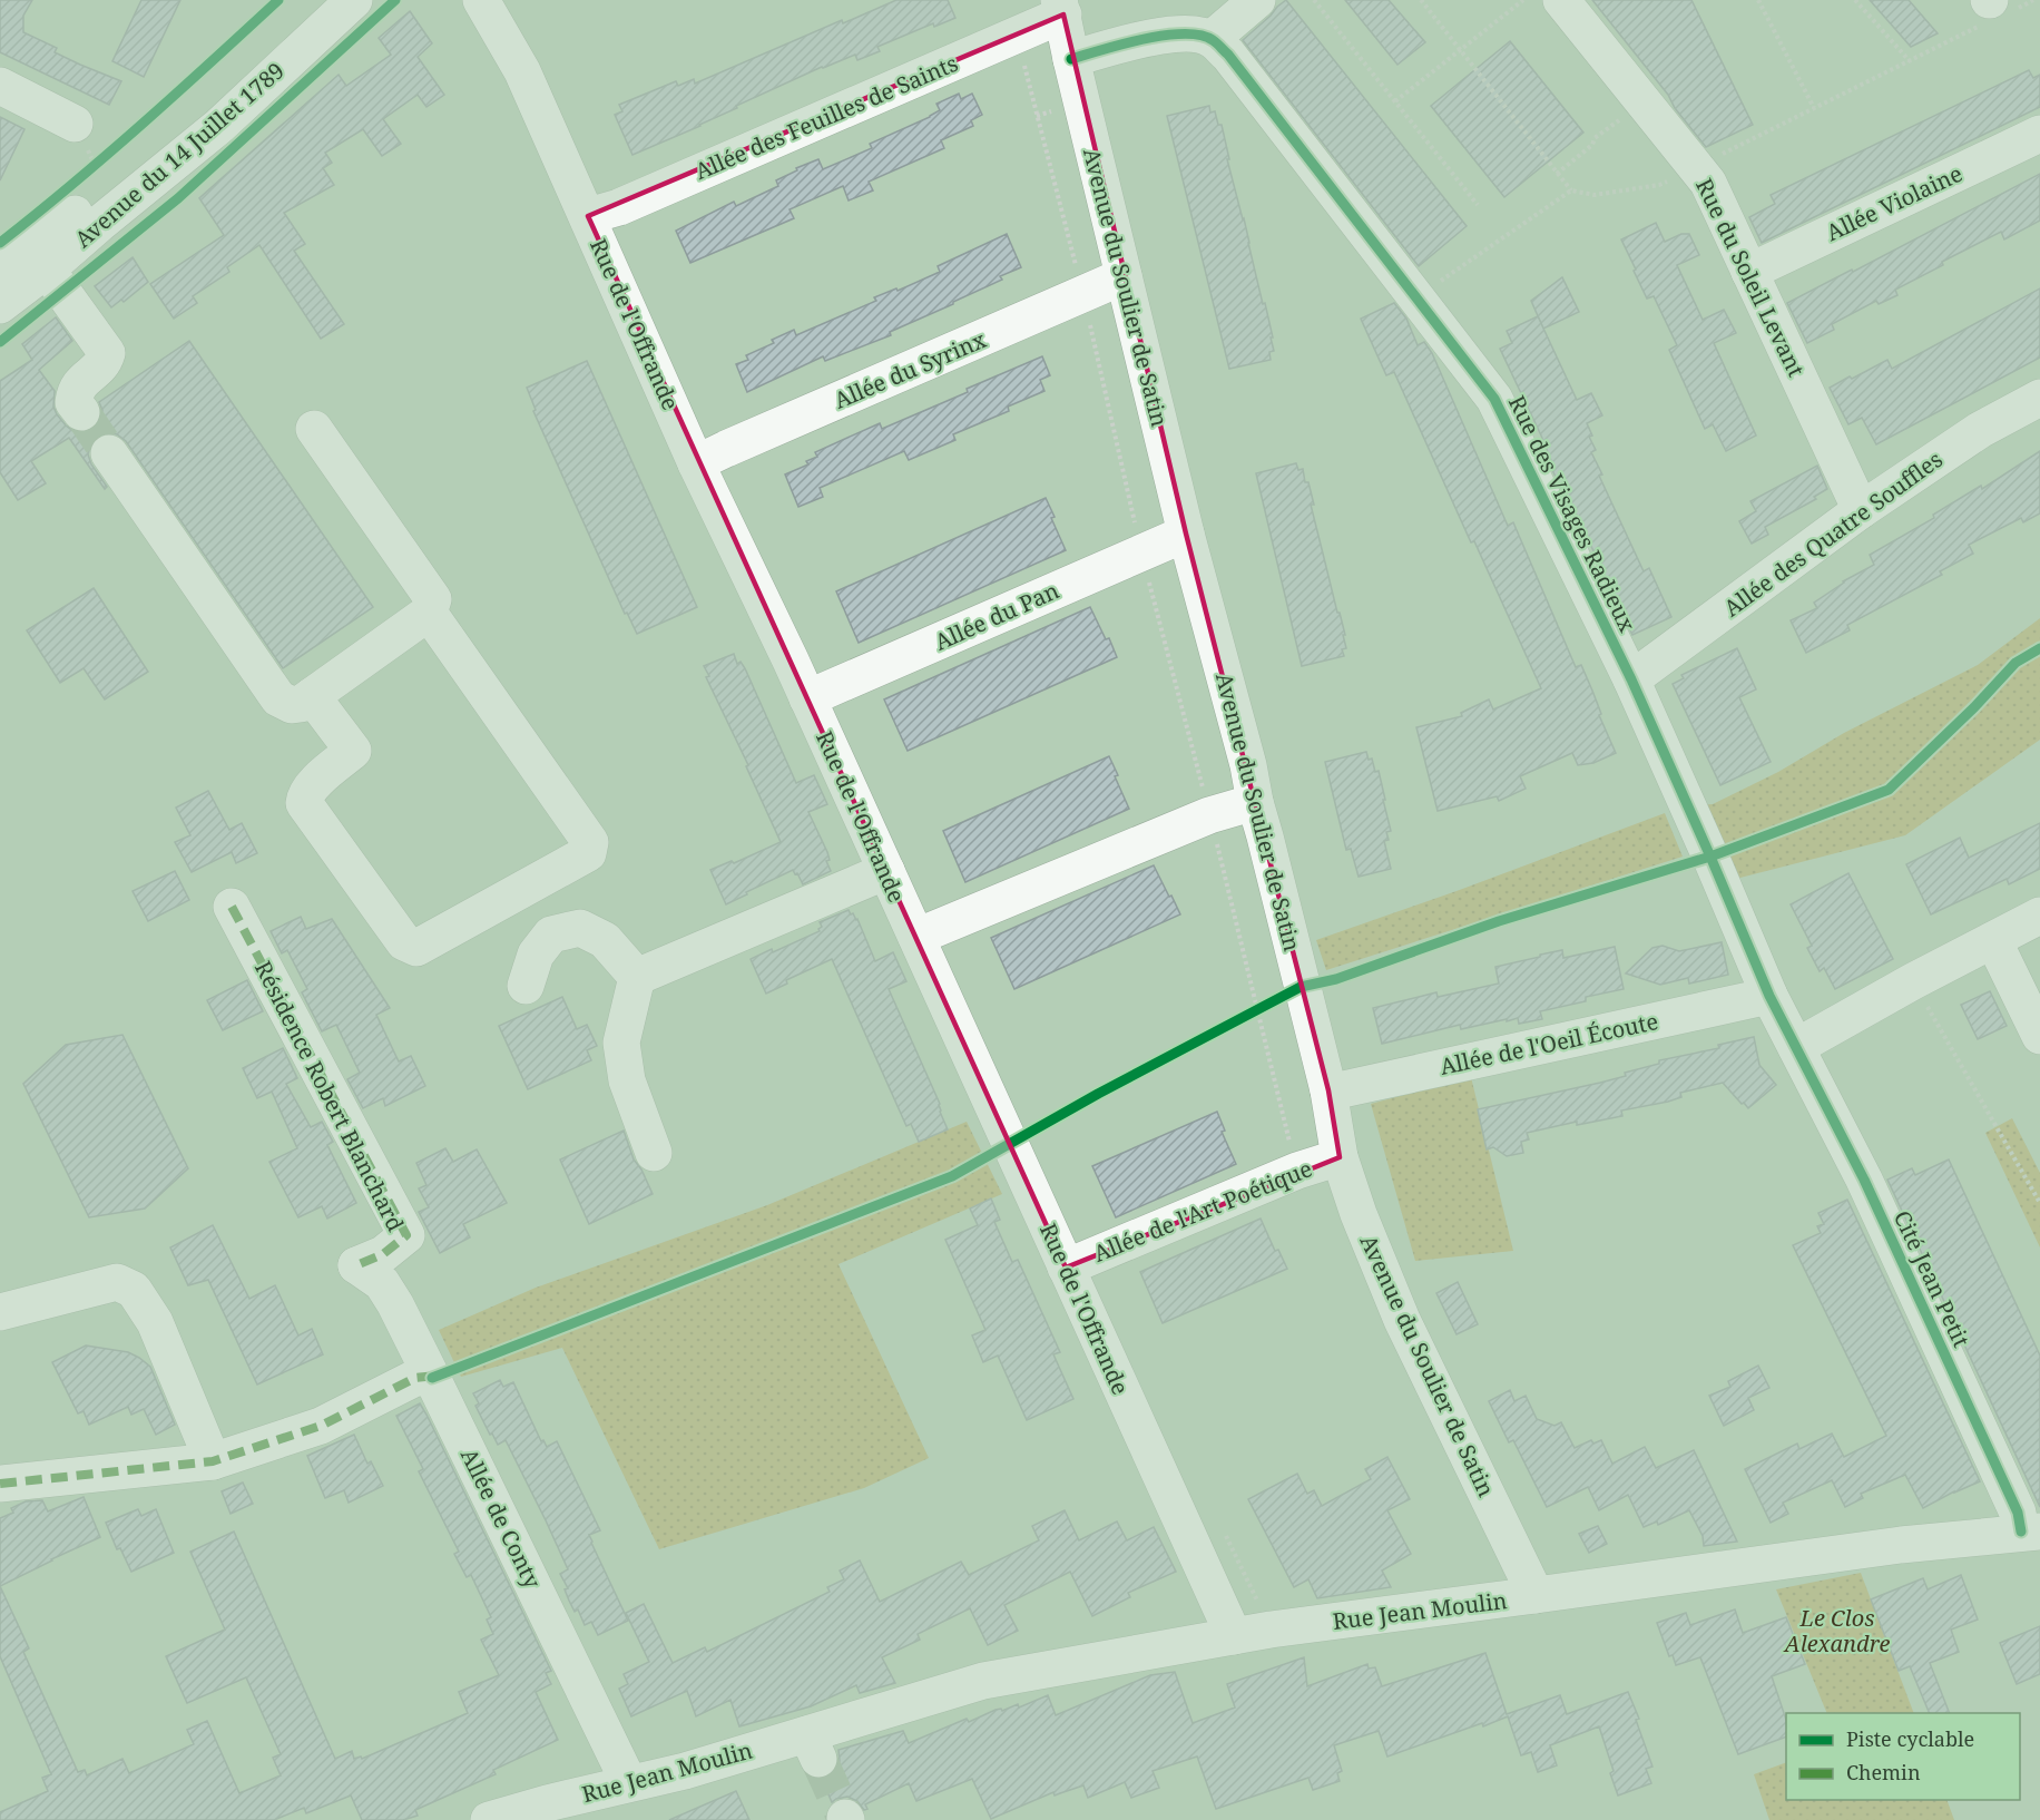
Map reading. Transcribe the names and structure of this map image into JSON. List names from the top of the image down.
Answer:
{
  "streets": {
    "street": [
      "Allée des Feuilles de Saints",
      "Avenue du 14 Juillet 1789",
      "Allée Violaine",
      "Rue du Soleil Levant",
      "Avenue du Soulier de Satin",
      "Rue de l'Offrande",
      "Allée du Syrinx",
      "Rue des Visages Radieux",
      "Allée des Quatre Souffles",
      "Allée du Pan",
      "Allée de l'Oeil Écoute",
      "Résidence Robert Blanchard",
      "Allée de l'Art Poétique",
      "Cité Jean Petit",
      "Allée de Conty",
      "Rue Jean Moulin"
    ]
  },
  "crossings": [
    ["Allée des Feuilles de Saints", "Avenue du Soulier de Satin"],
    ["Allée des Feuilles de Saints", "Rue de l'Offrande"],
    ["Allée Violaine", "Rue du Soleil Levant"],
    ["Rue du Soleil Levant", "Allée des Quatre Souffles"],
    ["Avenue du Soulier de Satin", "Allée du Syrinx"],
    ["Avenue du Soulier de Satin", "Allée du Pan"],
    ["Avenue du Soulier de Satin", "Allée de l'Oeil Écoute"],
    ["Avenue du Soulier de Satin", "Allée de l'Art Poétique"],
    ["Avenue du Soulier de Satin", "Rue Jean Moulin"],
    ["Rue de l'Offrande", "Allée du Syrinx"],
    ["Rue de l'Offrande", "Allée du Pan"],
    ["Rue de l'Offrande", "Allée de l'Art Poétique"],
    ["Rue de l'Offrande", "Rue Jean Moulin"],
    ["Rue des Visages Radieux", "Allée des Quatre Souffles"],
    ["Rue des Visages Radieux", "Allée de l'Oeil Écoute"],
    ["Rue des Visages Radieux", "Cité Jean Petit"],
    ["Résidence Robert Blanchard", "Allée de Conty"],
    ["Cité Jean Petit", "Rue Jean Moulin"],
    ["Allée de Conty", "Rue Jean Moulin"]
  ],
  "parks": ["Le Clos Alexandre"],
  "legend": ["Piste cyclable", "Chemin"]
}
